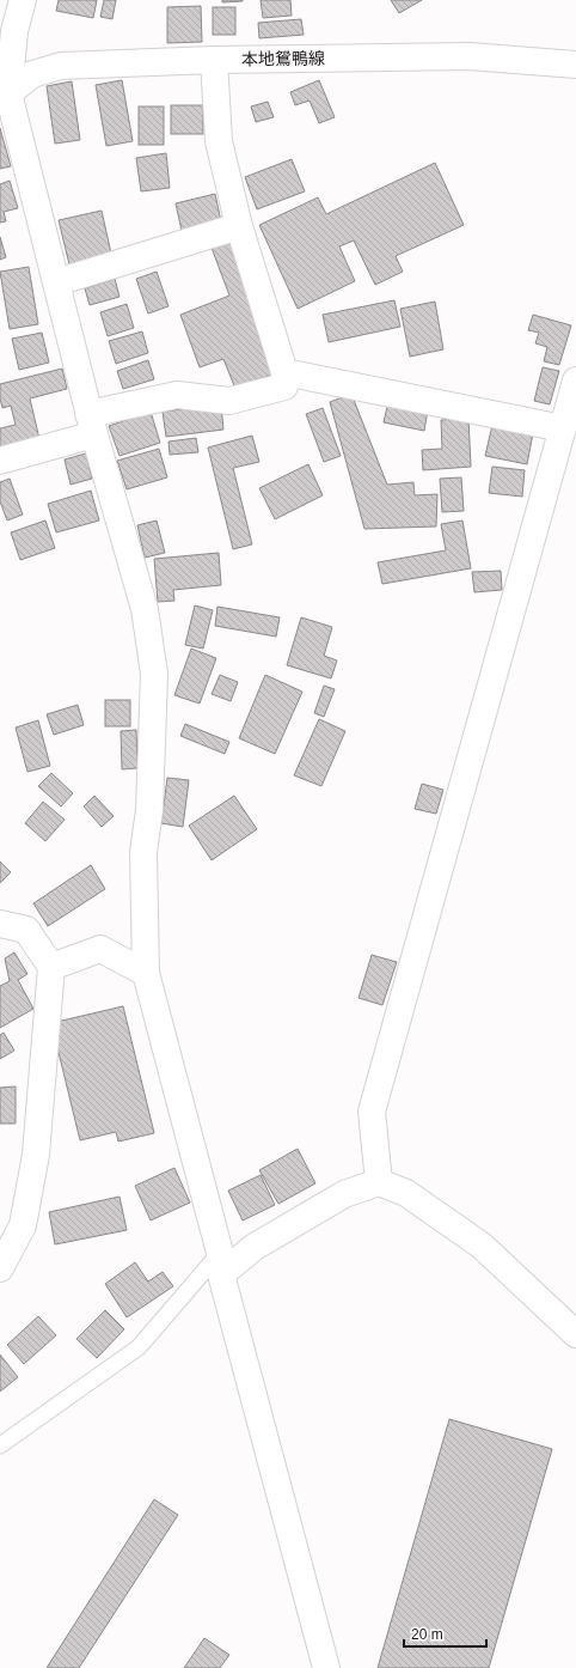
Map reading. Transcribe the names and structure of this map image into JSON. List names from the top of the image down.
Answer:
{
  "streets": {
    "street": ["本地鴛鴨線"]
  },
  "scale_bar": "20 m"
}
